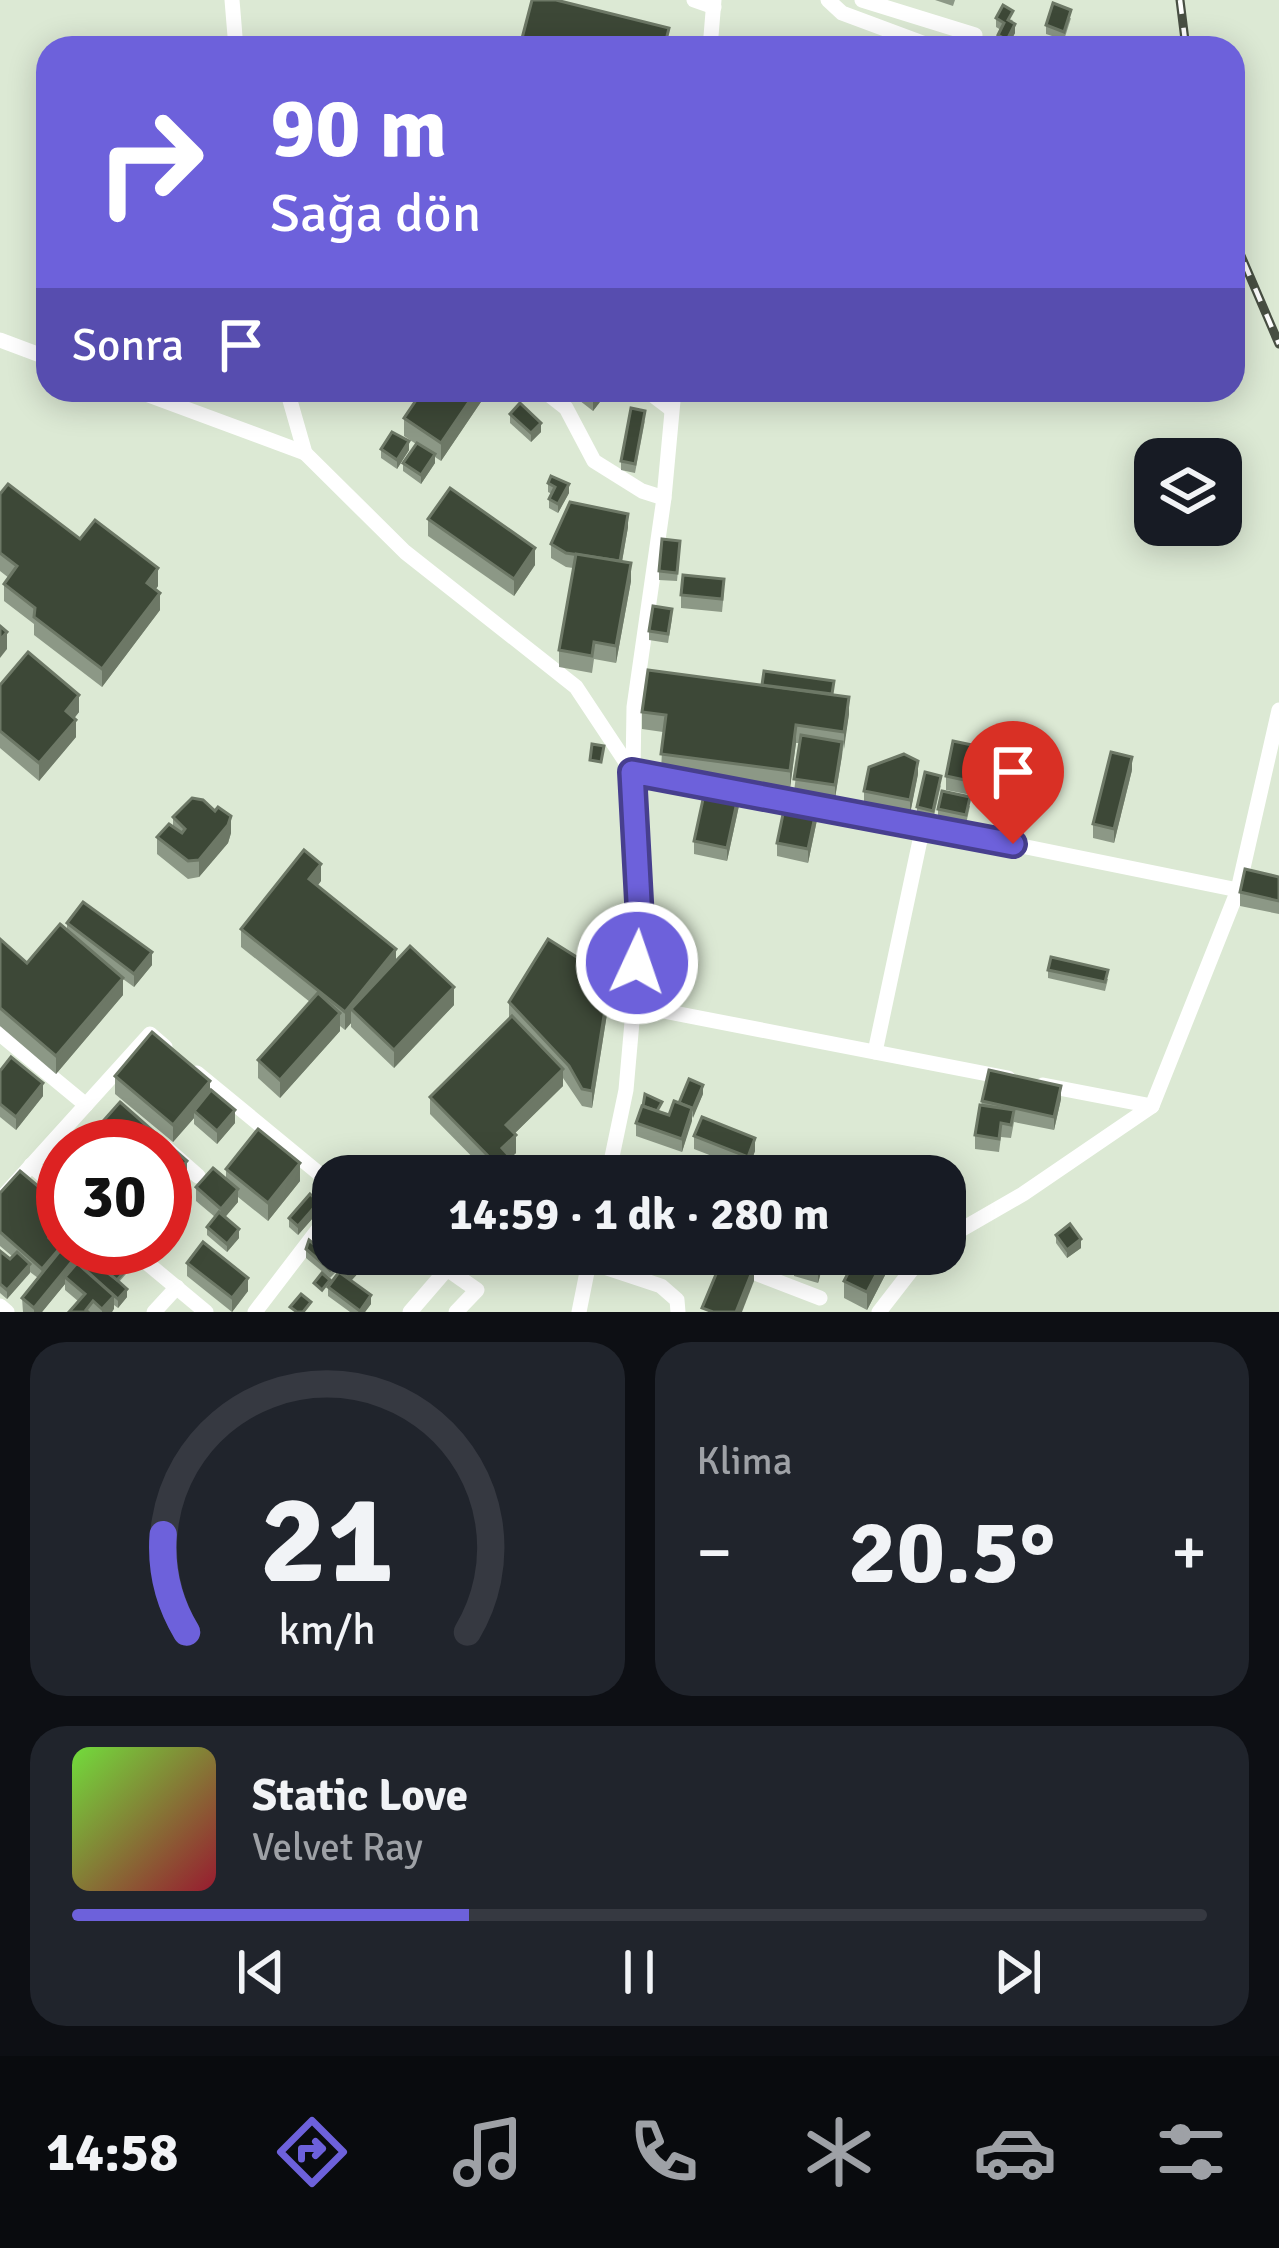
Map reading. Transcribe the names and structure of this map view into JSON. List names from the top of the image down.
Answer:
{
  "page": {
    "turn": ["90 m", "Sağa dön"],
    "then": "Sonra",
    "limit": "30",
    "trip": "14:59 · 1 dk · 280 m",
    "tile": "Klima",
    "heat": ["−", "20.5°", "+"],
    "song": ["Static Love", "Velvet Ray"],
    "tabs": "14:58",
    "gauge": ["21", "km/h"]
  }
}
